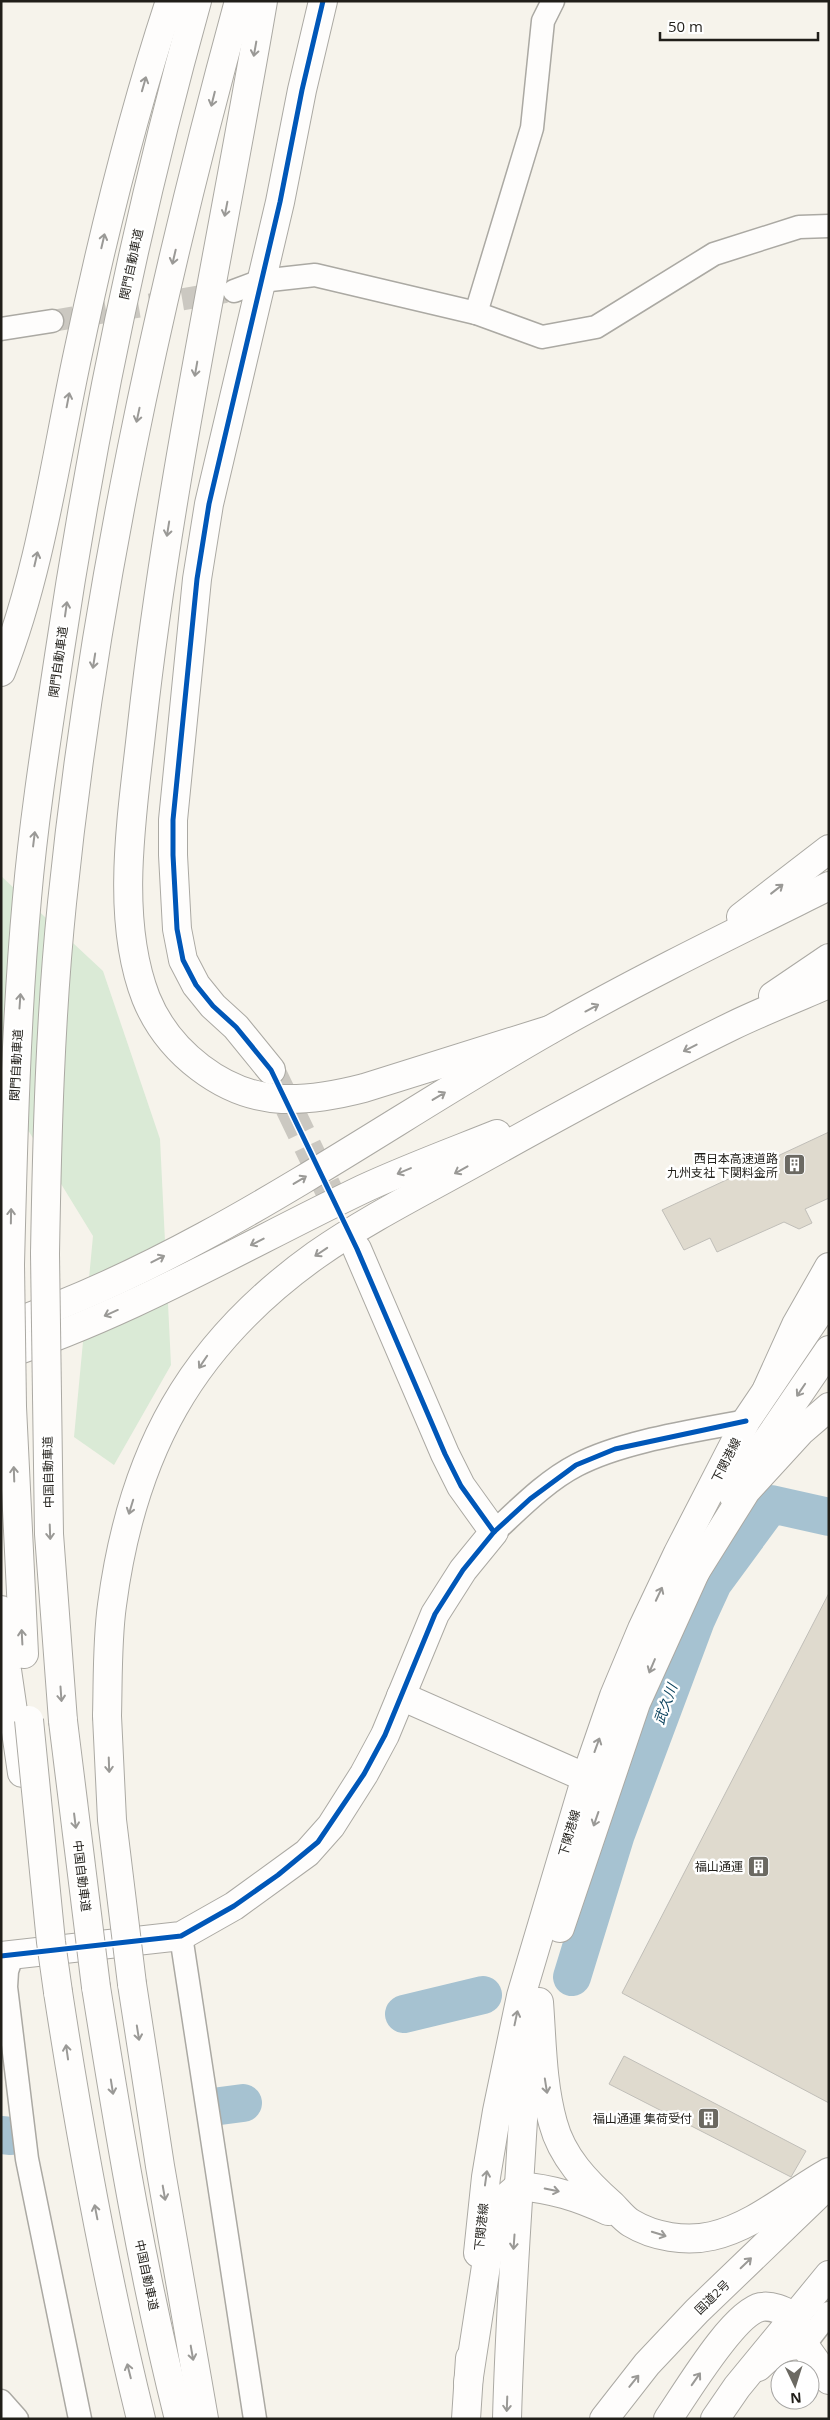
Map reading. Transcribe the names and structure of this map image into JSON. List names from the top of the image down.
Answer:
{
  "streets": {
    "main road": [
      "関門自動車道",
      "下関港線",
      "中国自動車道",
      "国道2号"
    ]
  },
  "water": ["武久川"],
  "places": {
    "building": ["西日本高速道路 九州支社 下関料金所", "福山通運", "福山通運 集荷受付"]
  },
  "scale_bar": "50 m",
  "north": "bottom"
}
